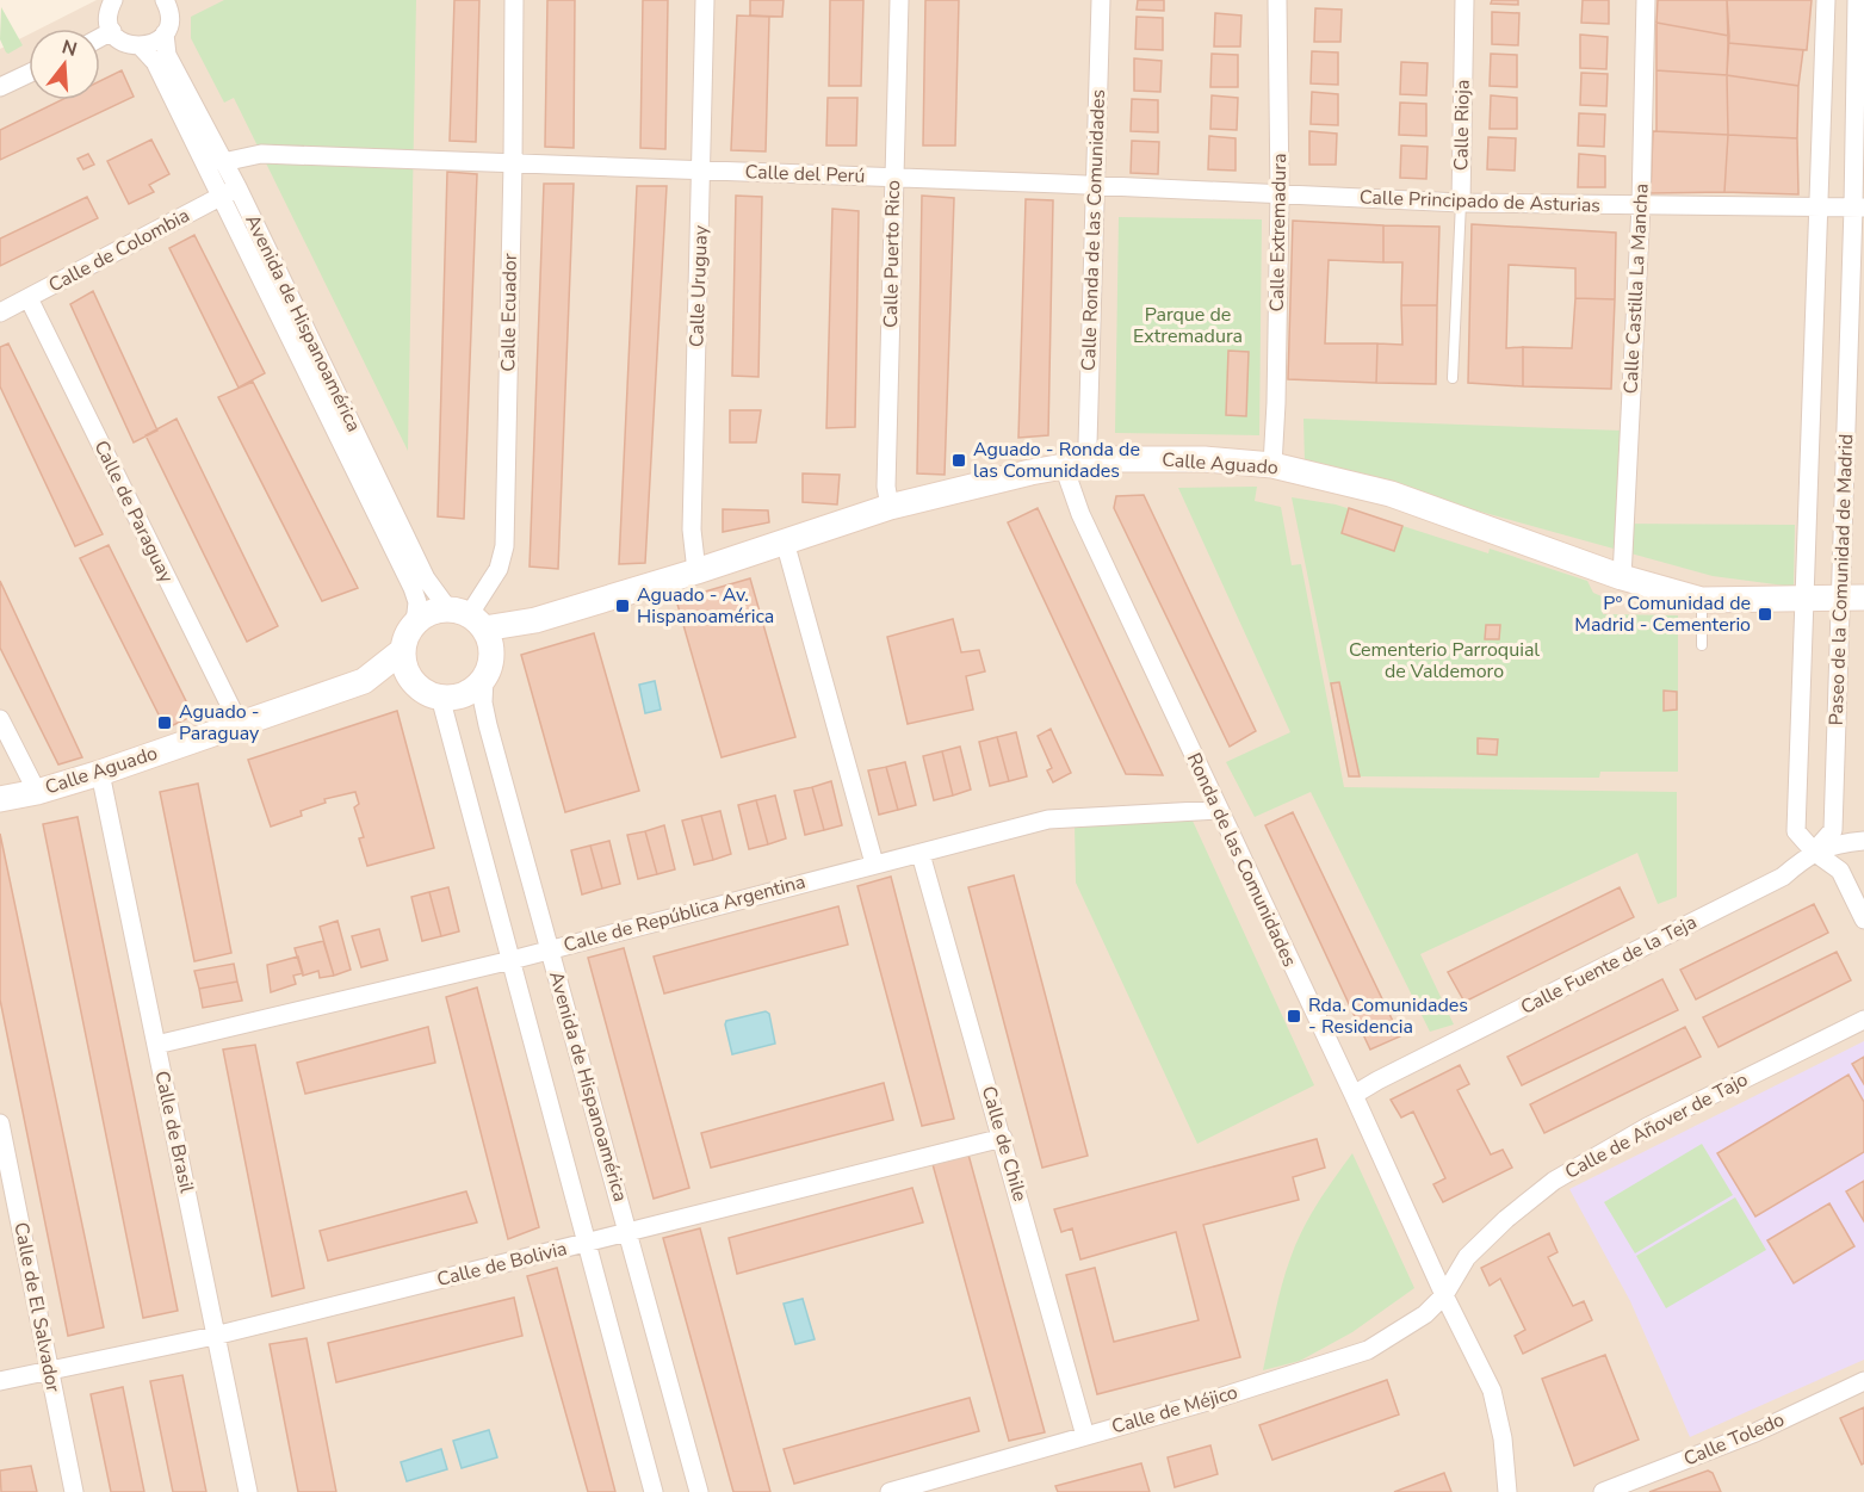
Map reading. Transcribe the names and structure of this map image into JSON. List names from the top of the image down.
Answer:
{
  "streets": {
    "street": [
      "Calle Rioja",
      "Calle del Perú",
      "Calle Principado de Asturias",
      "Calle Ronda de las Comunidades",
      "Calle Extremadura",
      "Calle de Colombia",
      "Calle Puerto Rico",
      "Calle Uruguay",
      "Calle Castilla La Mancha",
      "Calle Ecuador",
      "Avenida de Hispanoamérica",
      "Calle Aguado",
      "Calle de Paraguay",
      "Paseo de la Comunidad de Madrid",
      "Ronda de las Comunidades",
      "Calle de República Argentina",
      "Calle Fuente de la Teja",
      "Calle de Añover de Tajo",
      "Calle de Brasil",
      "Calle de Chile",
      "Calle de Bolivia",
      "Calle de El Salvador",
      "Calle de Méjico",
      "Calle Toledo"
    ]
  },
  "crossings": [
    ["Calle Rioja", "Calle Principado de Asturias"],
    ["Calle del Perú", "Calle Principado de Asturias"],
    ["Calle del Perú", "Calle Ronda de las Comunidades"],
    ["Calle del Perú", "Calle Puerto Rico"],
    ["Calle del Perú", "Calle Uruguay"],
    ["Calle del Perú", "Calle Ecuador"],
    ["Calle del Perú", "Avenida de Hispanoamérica"],
    ["Calle Principado de Asturias", "Calle Ronda de las Comunidades"],
    ["Calle Principado de Asturias", "Calle Extremadura"],
    ["Calle Principado de Asturias", "Calle Castilla La Mancha"],
    ["Calle Principado de Asturias", "Paseo de la Comunidad de Madrid"],
    ["Calle Ronda de las Comunidades", "Calle Aguado"],
    ["Calle Extremadura", "Calle Aguado"],
    ["Calle de Colombia", "Avenida de Hispanoamérica"],
    ["Calle de Colombia", "Calle de Paraguay"],
    ["Calle Puerto Rico", "Calle Aguado"],
    ["Calle Uruguay", "Calle Aguado"],
    ["Calle Castilla La Mancha", "Calle Aguado"],
    ["Calle Ecuador", "Avenida de Hispanoamérica"],
    ["Calle Ecuador", "Calle Aguado"],
    ["Avenida de Hispanoamérica", "Calle Aguado"],
    ["Avenida de Hispanoamérica", "Calle de República Argentina"],
    ["Avenida de Hispanoamérica", "Calle de Bolivia"],
    ["Calle Aguado", "Calle de Paraguay"],
    ["Calle Aguado", "Paseo de la Comunidad de Madrid"],
    ["Calle Aguado", "Ronda de las Comunidades"],
    ["Calle Aguado", "Calle de Brasil"],
    ["Paseo de la Comunidad de Madrid", "Calle Fuente de la Teja"],
    ["Ronda de las Comunidades", "Calle de República Argentina"],
    ["Ronda de las Comunidades", "Calle Fuente de la Teja"],
    ["Ronda de las Comunidades", "Calle de Añover de Tajo"],
    ["Ronda de las Comunidades", "Calle de Méjico"],
    ["Calle de República Argentina", "Calle de Brasil"],
    ["Calle de República Argentina", "Calle de Chile"],
    ["Calle de Añover de Tajo", "Calle de Méjico"],
    ["Calle de Brasil", "Calle de Bolivia"],
    ["Calle de Chile", "Calle de Bolivia"],
    ["Calle de Chile", "Calle de Méjico"],
    ["Calle de Bolivia", "Calle de El Salvador"]
  ],
  "parks": ["Parque de Extremadura", "Cementerio Parroquial de Valdemoro"],
  "places": {
    "transit": [
      "Aguado - Ronda de las Comunidades",
      "Aguado - Av. Hispanoamérica",
      "Pº Comunidad de Madrid - Cementerio",
      "Aguado - Paraguay",
      "Rda. Comunidades - Residencia"
    ]
  },
  "north": "top"
}
